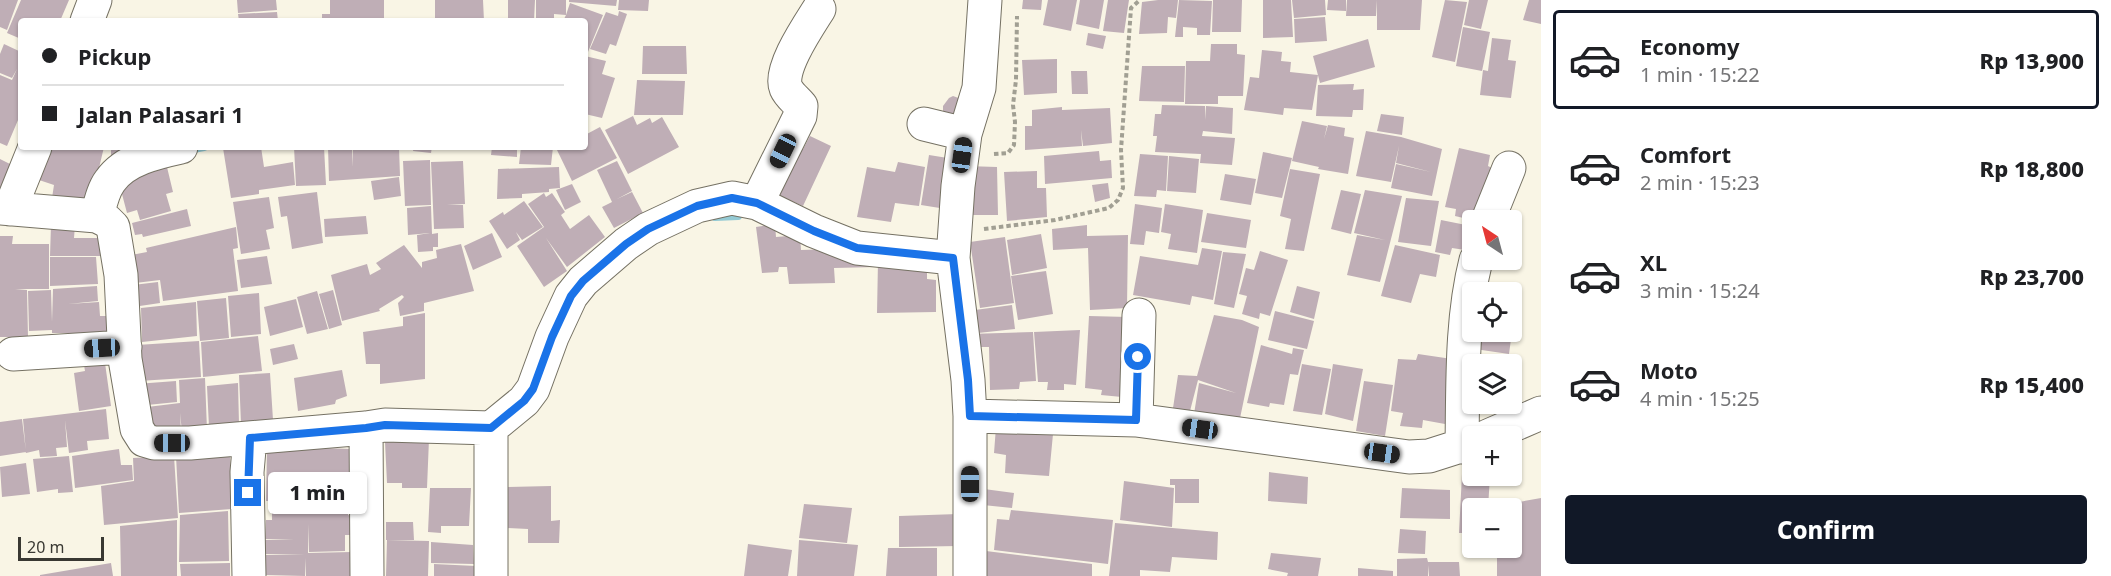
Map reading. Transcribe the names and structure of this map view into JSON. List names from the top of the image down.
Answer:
{
  "scale_bar": "20 m",
  "north": "top left",
  "page": {
    "list": [
      {
        "name": "Economy",
        "note": "1 min · 15:22",
        "value": "Rp 13,900"
      },
      {
        "name": "Comfort",
        "note": "2 min · 15:23",
        "value": "Rp 18,800"
      },
      {
        "name": "XL",
        "note": "3 min · 15:24",
        "value": "Rp 23,700"
      },
      {
        "name": "Moto",
        "note": "4 min · 15:25",
        "value": "Rp 15,400"
      }
    ],
    "banner": ["Pickup", "Jalan Palasari 1"],
    "map_buttons": ["+", "−"],
    "bubble": "1 min",
    "buttons": "Confirm",
    "scale": "20 m"
  }
}
